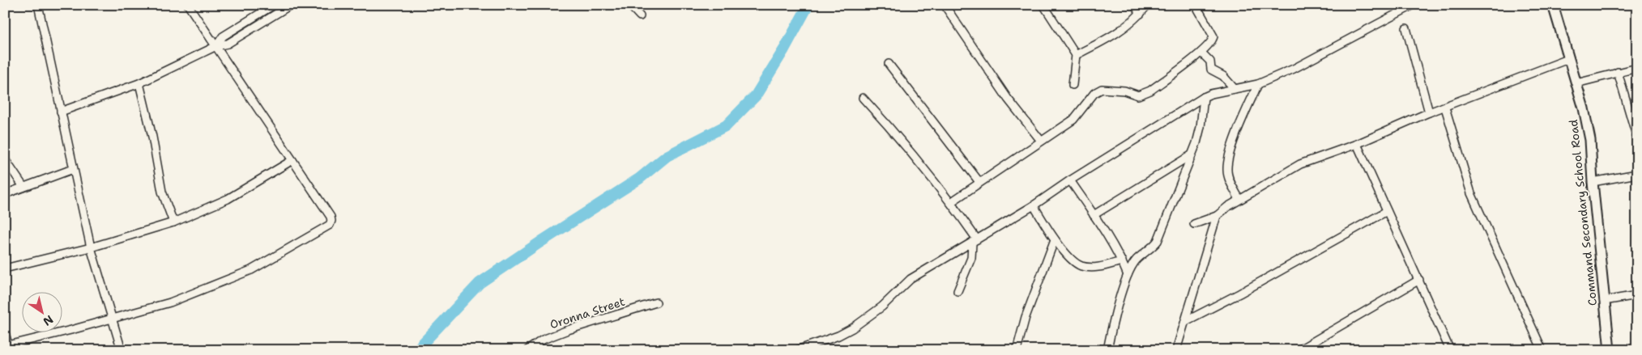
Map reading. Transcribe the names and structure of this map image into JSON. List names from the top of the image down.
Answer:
{
  "streets": {
    "main road": ["Command Secondary School Road"],
    "street": ["Oronna Street"]
  },
  "north": "bottom right"
}
